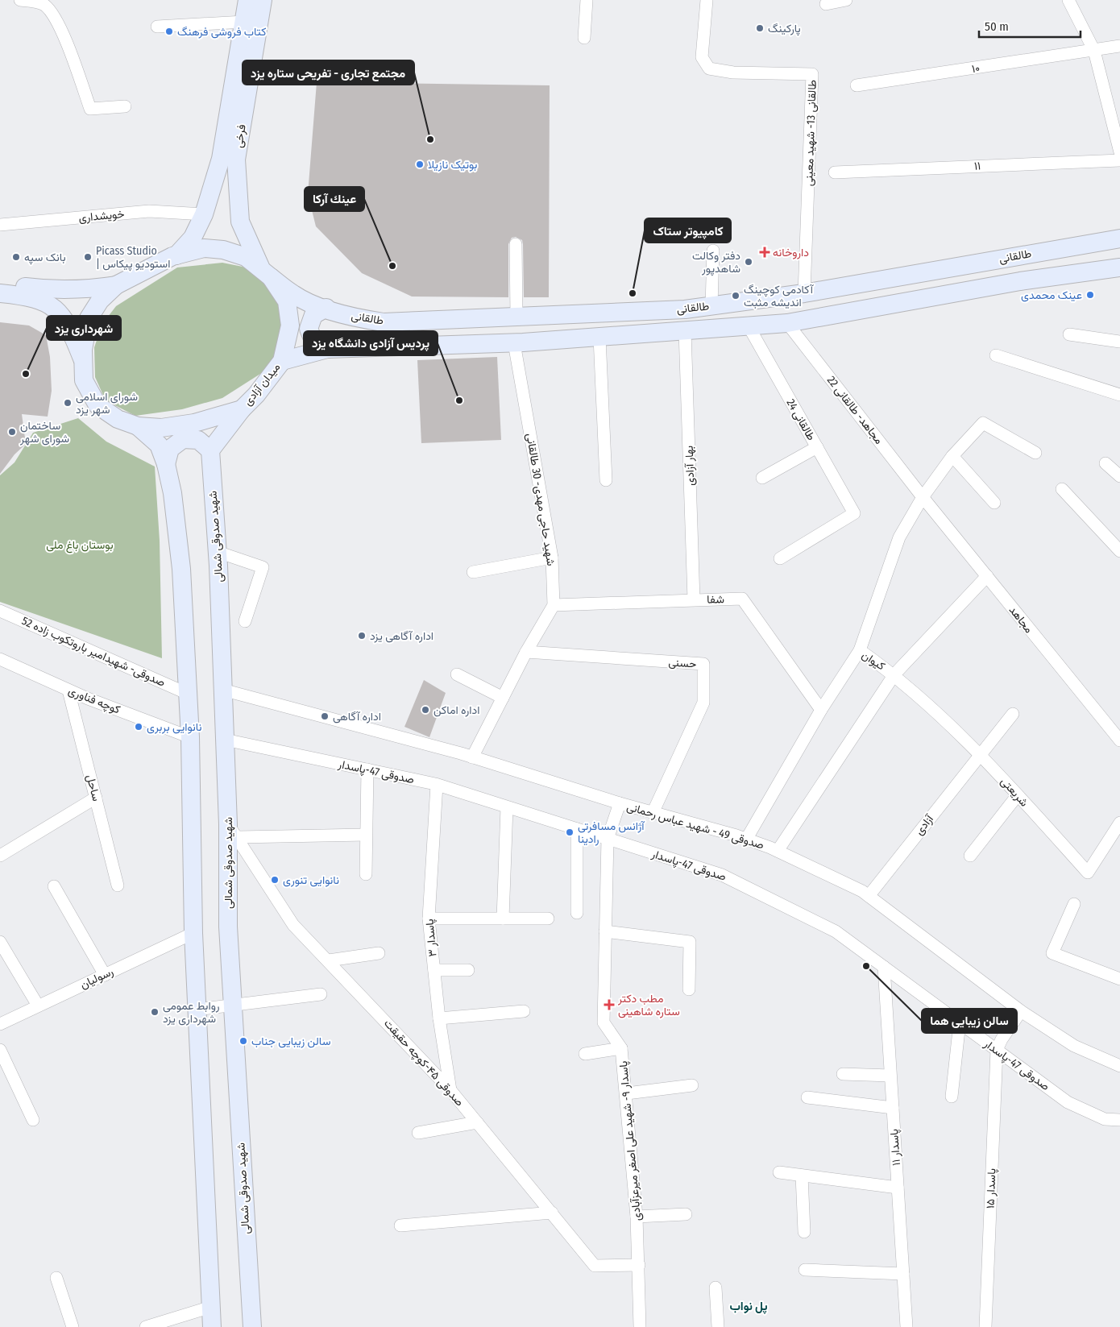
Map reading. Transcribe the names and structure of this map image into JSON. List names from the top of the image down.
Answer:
{
  "streets": {
    "main road": [
      "فرخی",
      "طالقانی",
      "میدان آزادی",
      "شهید صدوقی شمالی"
    ],
    "street": [
      "۱۰",
      "طالقانی 13- شهید معینی",
      "۱۱",
      "خویشداری",
      "مجاهد- طالقانی 22",
      "طالقانی 24",
      "بهار آزادی",
      "شهید حاجی مهدی- 30 طالقانی",
      "شفا",
      "مجاهد",
      "52 صدوقی- شهیدامیر باروتکوب زاده",
      "کیوان",
      "حسنی",
      "کوچه فناوری",
      "صدوقی 47-پاسدار",
      "ساحل",
      "شریعتی",
      "آزادی",
      "صدوقی 49 - شهید عباس رحمانی",
      "پاسدار ۳",
      "رسولیان",
      "صدوقی ۴۵-کوچه حقیقت",
      "پاسدار ۹- شهید علی اصغر میرعزآبادی",
      "پاسدار ۱۱",
      "پاسدار ۱۵"
    ]
  },
  "crossings": [
    ["طالقانی 13- شهید معینی", "طالقانی"],
    ["فرخی", "خویشداری"],
    ["فرخی", "طالقانی"],
    ["فرخی", "میدان آزادی"],
    ["طالقانی", "میدان آزادی"],
    ["طالقانی", "مجاهد- طالقانی 22"],
    ["طالقانی", "طالقانی 24"],
    ["طالقانی", "بهار آزادی"],
    ["طالقانی", "شهید حاجی مهدی- 30 طالقانی"],
    ["مجاهد- طالقانی 22", "مجاهد"],
    ["بهار آزادی", "شفا"],
    ["شهید حاجی مهدی- 30 طالقانی", "شفا"],
    ["شهید صدوقی شمالی", "صدوقی 47-پاسدار"],
    ["شهید صدوقی شمالی", "صدوقی 49 - شهید عباس رحمانی"],
    ["شهید صدوقی شمالی", "صدوقی ۴۵-کوچه حقیقت"],
    ["شفا", "کیوان"],
    ["کیوان", "شریعتی"],
    ["کیوان", "صدوقی 49 - شهید عباس رحمانی"],
    ["حسنی", "صدوقی 49 - شهید عباس رحمانی"],
    ["کوچه فناوری", "ساحل"],
    ["صدوقی 47-پاسدار", "پاسدار ۳"],
    ["صدوقی 47-پاسدار", "پاسدار ۹- شهید علی اصغر میرعزآبادی"],
    ["صدوقی 47-پاسدار", "پاسدار ۱۱"],
    ["صدوقی 47-پاسدار", "پاسدار ۱۵"],
    ["شریعتی", "آزادی"],
    ["آزادی", "صدوقی 49 - شهید عباس رحمانی"],
    ["صدوقی 49 - شهید عباس رحمانی", "پاسدار ۹- شهید علی اصغر میرعزآبادی"],
    ["پاسدار ۳", "صدوقی ۴۵-کوچه حقیقت"],
    ["صدوقی ۴۵-کوچه حقیقت", "پاسدار ۹- شهید علی اصغر میرعزآبادی"]
  ],
  "districts": ["پل نواب"],
  "parks": ["بوستان باغ ملی"],
  "places": {
    "other": [
      "پارکینگ",
      "کتاب فروشی فرهنگ",
      "مجتمع تجاری - تفریحی ستاره یزد",
      "بوتیک نازیلا",
      "بانک سپه",
      "Picass Studio | استودیو پیکاس",
      "دفتر وکالت شاهدپور",
      "عينك آركا",
      "کامپیوتر ستاک",
      "عینک محمدی",
      "آکادمی کوچینگ اندیشه مثبت",
      "شهرداری یزد",
      "پردیس آزادی دانشگاه یزد",
      "شورای اسلامی شهر یزد",
      "ساختمان شورای شهر",
      "اداره آگاهی یزد",
      "اداره اماکن",
      "اداره آگاهی",
      "نانوایی بربری",
      "آژانس مسافرتی رادینا",
      "نانوایی تنوری",
      "سالن زیبایی هما",
      "روابط عمومی شهرداری یزد",
      "سالن زیبایی جناب"
    ],
    "health": ["داروخانه", "مطب دکتر ستاره شاهینی"]
  },
  "scale_bar": "50 m"
}
